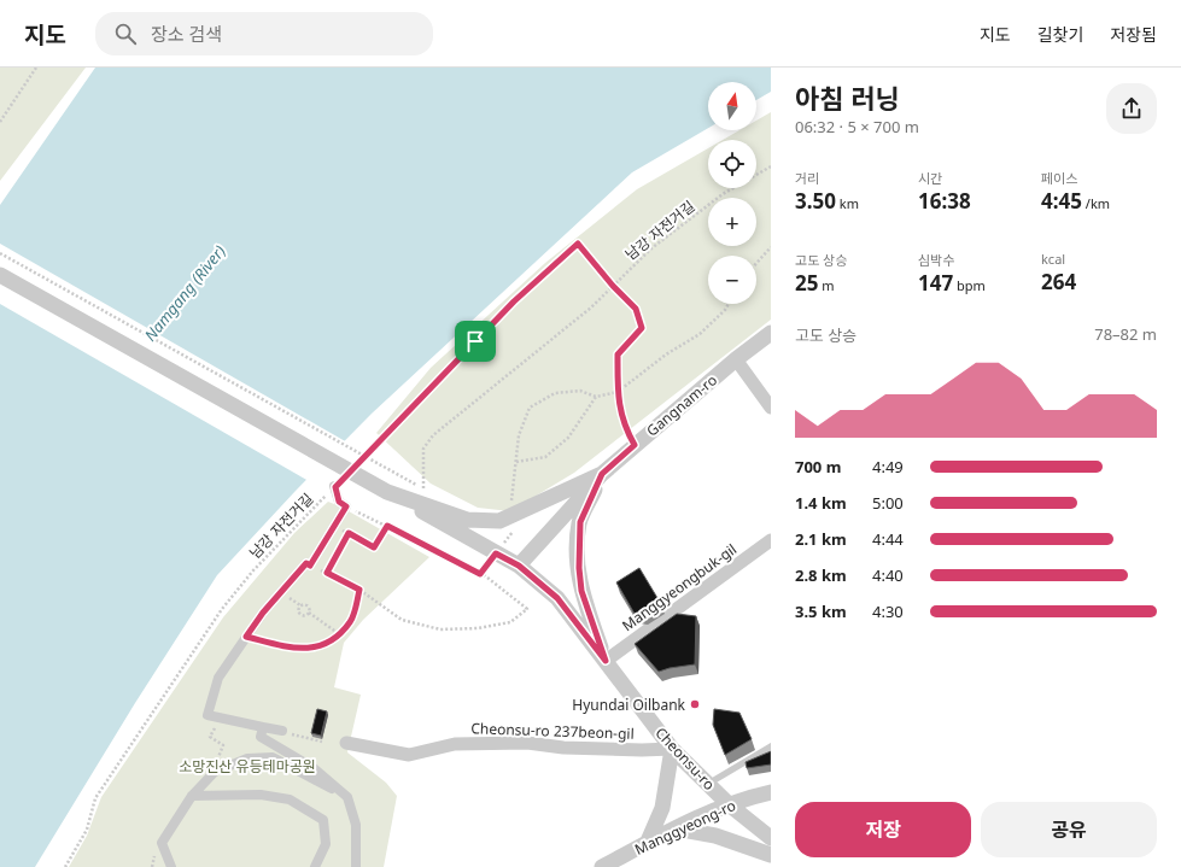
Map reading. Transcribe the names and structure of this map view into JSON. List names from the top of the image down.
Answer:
{
  "streets": {
    "street": [
      "Gangnam-ro",
      "Manggyeongbuk-gil",
      "Cheonsu-ro 237beon-gil",
      "Cheonsu-ro",
      "Manggyeong-ro"
    ],
    "path": ["남강 자전거길"]
  },
  "crossings": [
    ["Gangnam-ro", "Cheonsu-ro"],
    ["Manggyeongbuk-gil", "Cheonsu-ro"],
    ["Cheonsu-ro 237beon-gil", "Cheonsu-ro"],
    ["Cheonsu-ro", "Manggyeong-ro"]
  ],
  "water": ["Namgang (River)"],
  "parks": ["소망진산 유등테마공원"],
  "places": ["Hyundai Oilbank"],
  "north": "top",
  "page": {
    "header": "지도",
    "search": "장소 검색",
    "nav": ["지도", "길찾기", "저장됨"],
    "heading": ["아침 러닝", "06:32 · 5 × 700 m"],
    "map_buttons": ["+", "−"],
    "stats": [
      ["거리", "3.50 km"],
      ["시간", "16:38"],
      ["페이스", "4:45 /km"],
      ["고도 상승", "25 m"],
      ["심박수", "147 bpm"],
      ["kcal", "264"]
    ],
    "chart": ["고도 상승", "78–82 m"],
    "list": [
      {
        "name": "700 m",
        "note": "4:49"
      },
      {
        "name": "1.4 km",
        "note": "5:00"
      },
      {
        "name": "2.1 km",
        "note": "4:44"
      },
      {
        "name": "2.8 km",
        "note": "4:40"
      },
      {
        "name": "3.5 km",
        "note": "4:30"
      }
    ],
    "buttons": ["저장", "공유"]
  }
}
